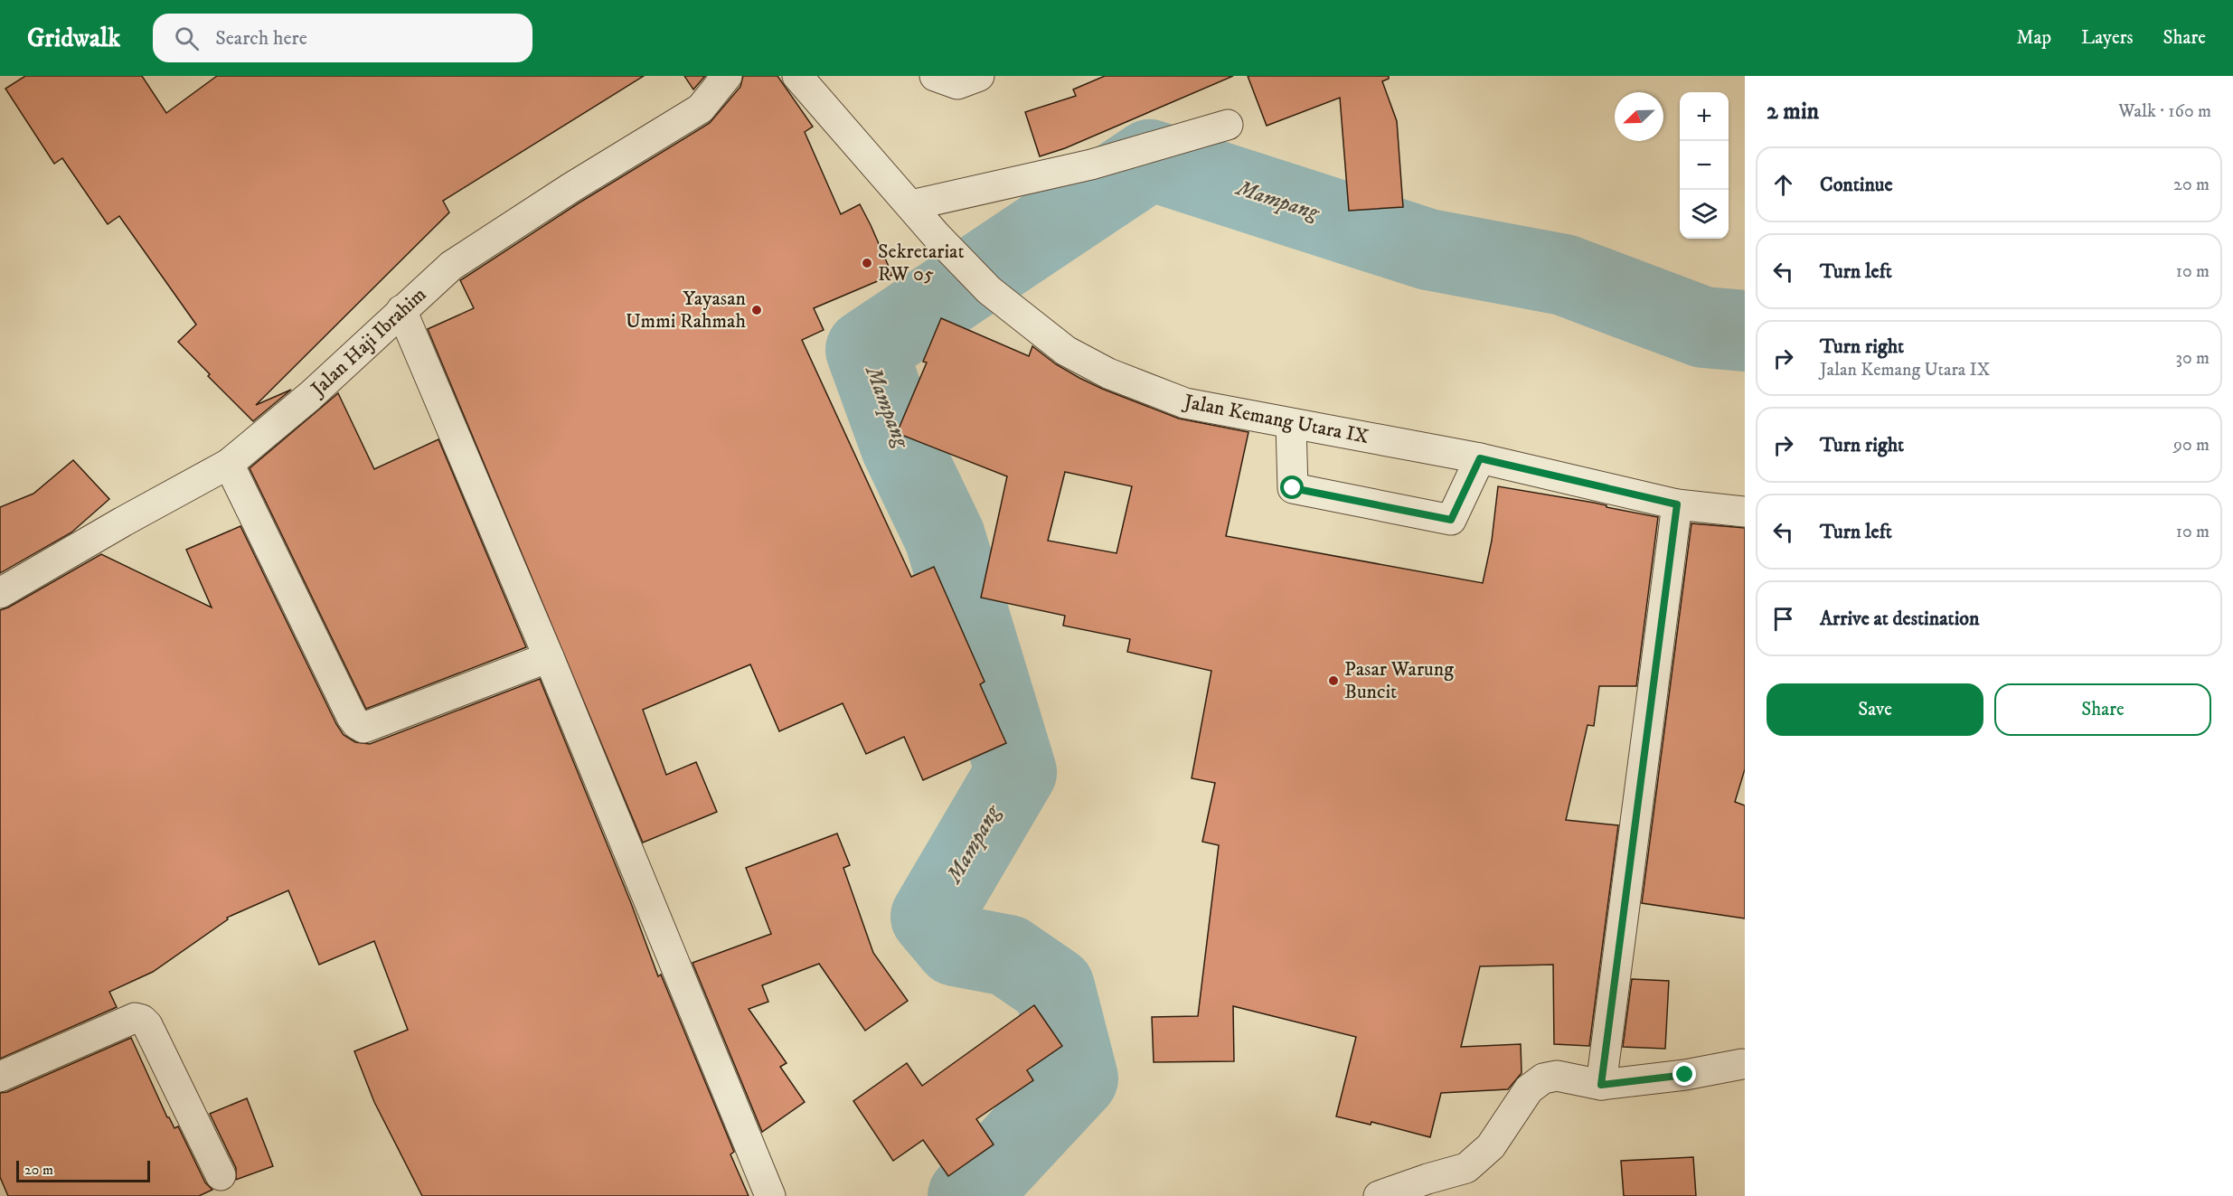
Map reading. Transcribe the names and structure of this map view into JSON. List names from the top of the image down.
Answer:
{
  "streets": {
    "street": ["Jalan Haji Ibrahim", "Jalan Kemang Utara IX"]
  },
  "water": ["Mampang"],
  "places": ["Sekretariat RW 05", "Yayasan Ummi Rahmah", "Pasar Warung Buncit"],
  "scale_bar": "20 m",
  "north": "bottom left",
  "page": {
    "header": "Gridwalk",
    "search": "Search here",
    "nav": ["Map", "Layers", "Share"],
    "heading": ["2 min", "Walk · 160 m"],
    "map_buttons": ["+", "−"],
    "list": [
      ["Continue", "20 m"],
      ["Turn left", "10 m"],
      ["Turn right", "Jalan Kemang Utara IX", "30 m"],
      ["Turn right", "90 m"],
      ["Turn left", "10 m"],
      "Arrive at destination"
    ],
    "buttons": ["Save", "Share"],
    "scale": "20 m"
  }
}
